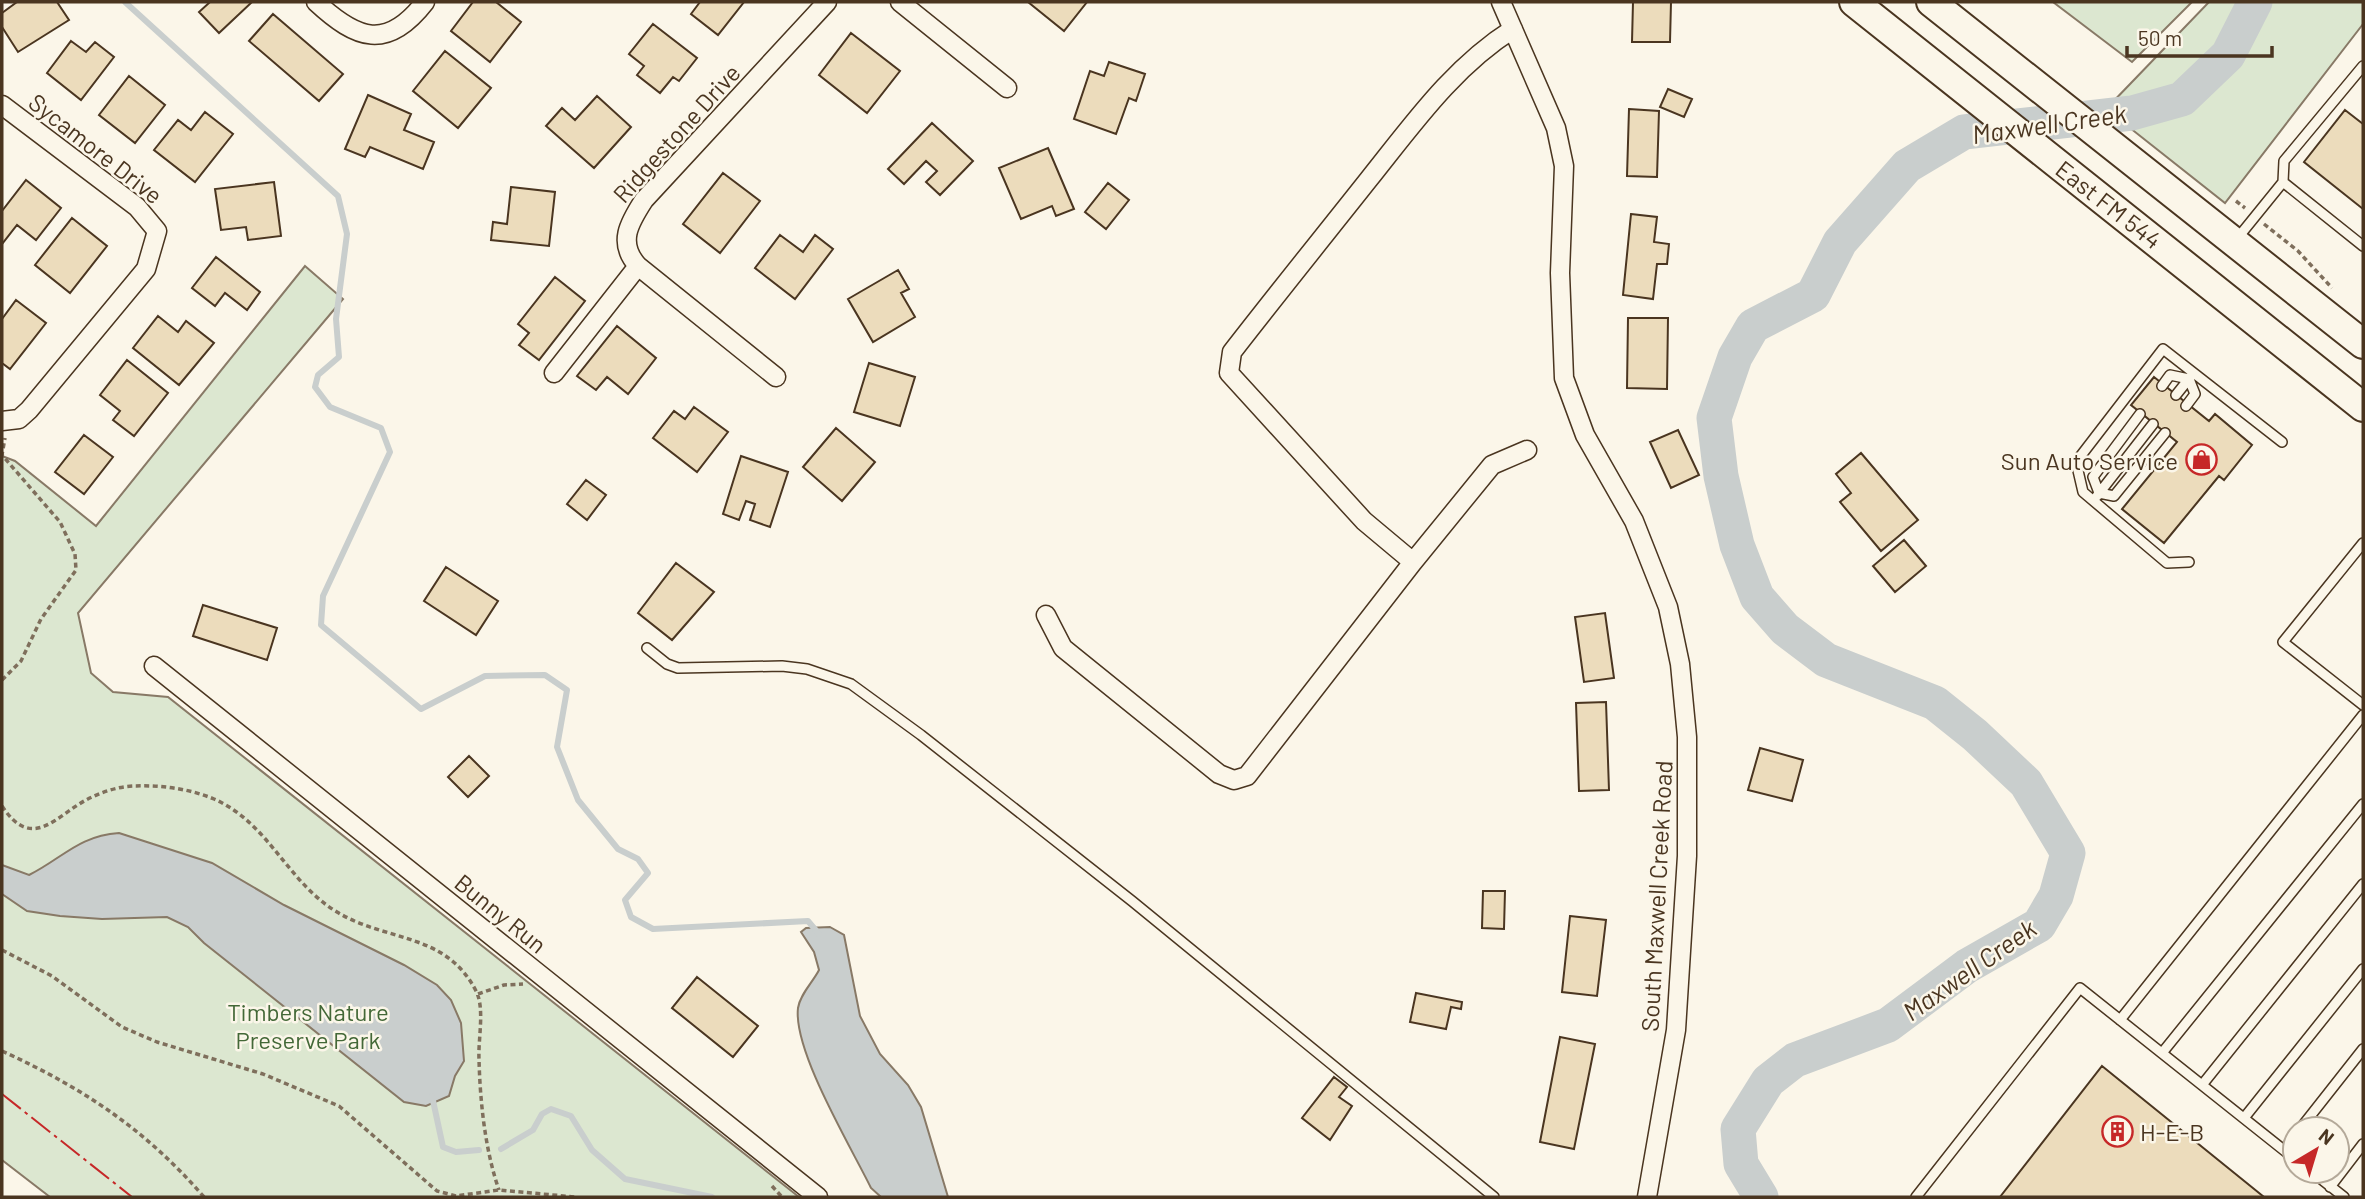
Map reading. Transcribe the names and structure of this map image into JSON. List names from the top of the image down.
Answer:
{
  "streets": {
    "main road": ["East FM 544"],
    "street": [
      "Ridgestone Drive",
      "Sycamore Drive",
      "South Maxwell Creek Road",
      "Bunny Run"
    ]
  },
  "water": ["Maxwell Creek"],
  "parks": ["Timbers Nature Preserve Park"],
  "places": {
    "shop": ["Sun Auto Service"],
    "building": ["H-E-B"]
  },
  "scale_bar": "50 m",
  "north": "top right"
}
